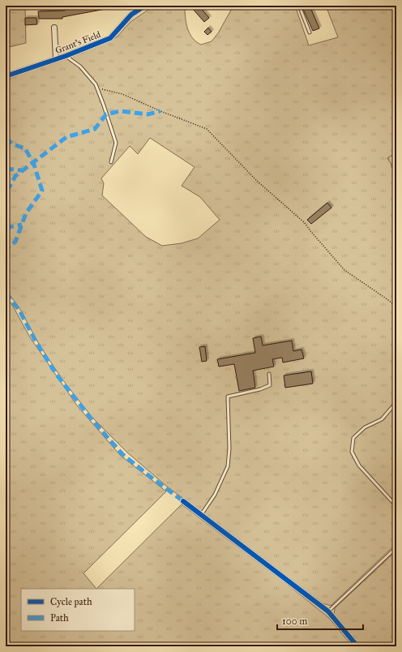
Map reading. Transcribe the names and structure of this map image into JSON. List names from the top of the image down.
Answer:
{
  "streets": {
    "street": ["Grant's Field"]
  },
  "legend": ["Cycle path", "Path"],
  "scale_bar": "100 m"
}
